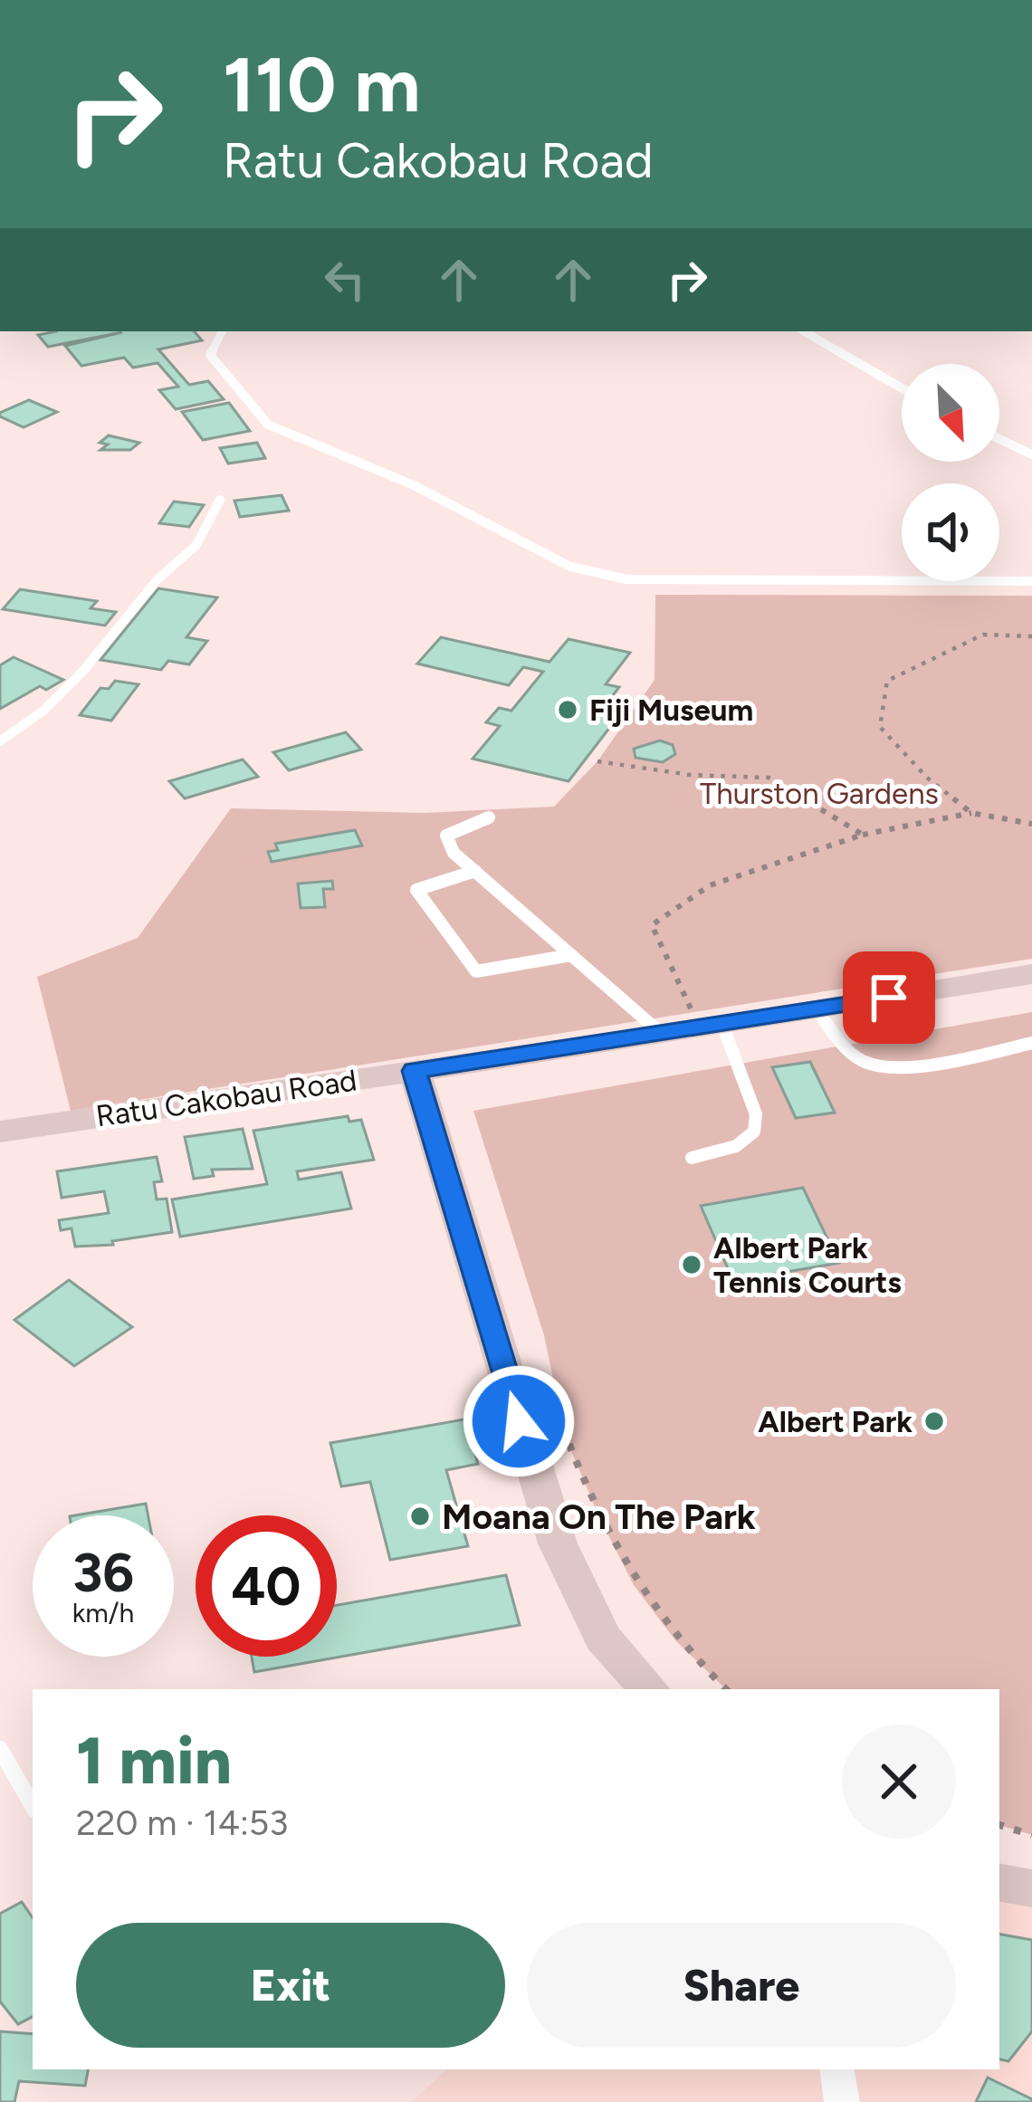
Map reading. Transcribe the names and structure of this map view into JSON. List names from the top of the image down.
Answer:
{
  "streets": {
    "main road": ["Ratu Cakobau Road"]
  },
  "parks": ["Thurston Gardens"],
  "places": [
    "Fiji Museum",
    "Albert Park Tennis Courts",
    "Albert Park",
    "Moana On The Park"
  ],
  "north": "bottom right",
  "page": {
    "turn": ["110 m", "Ratu Cakobau Road"],
    "speed": "36 km/h",
    "limit": "40",
    "heading": ["1 min", "220 m · 14:53"],
    "buttons": ["Exit", "Share"]
  }
}
